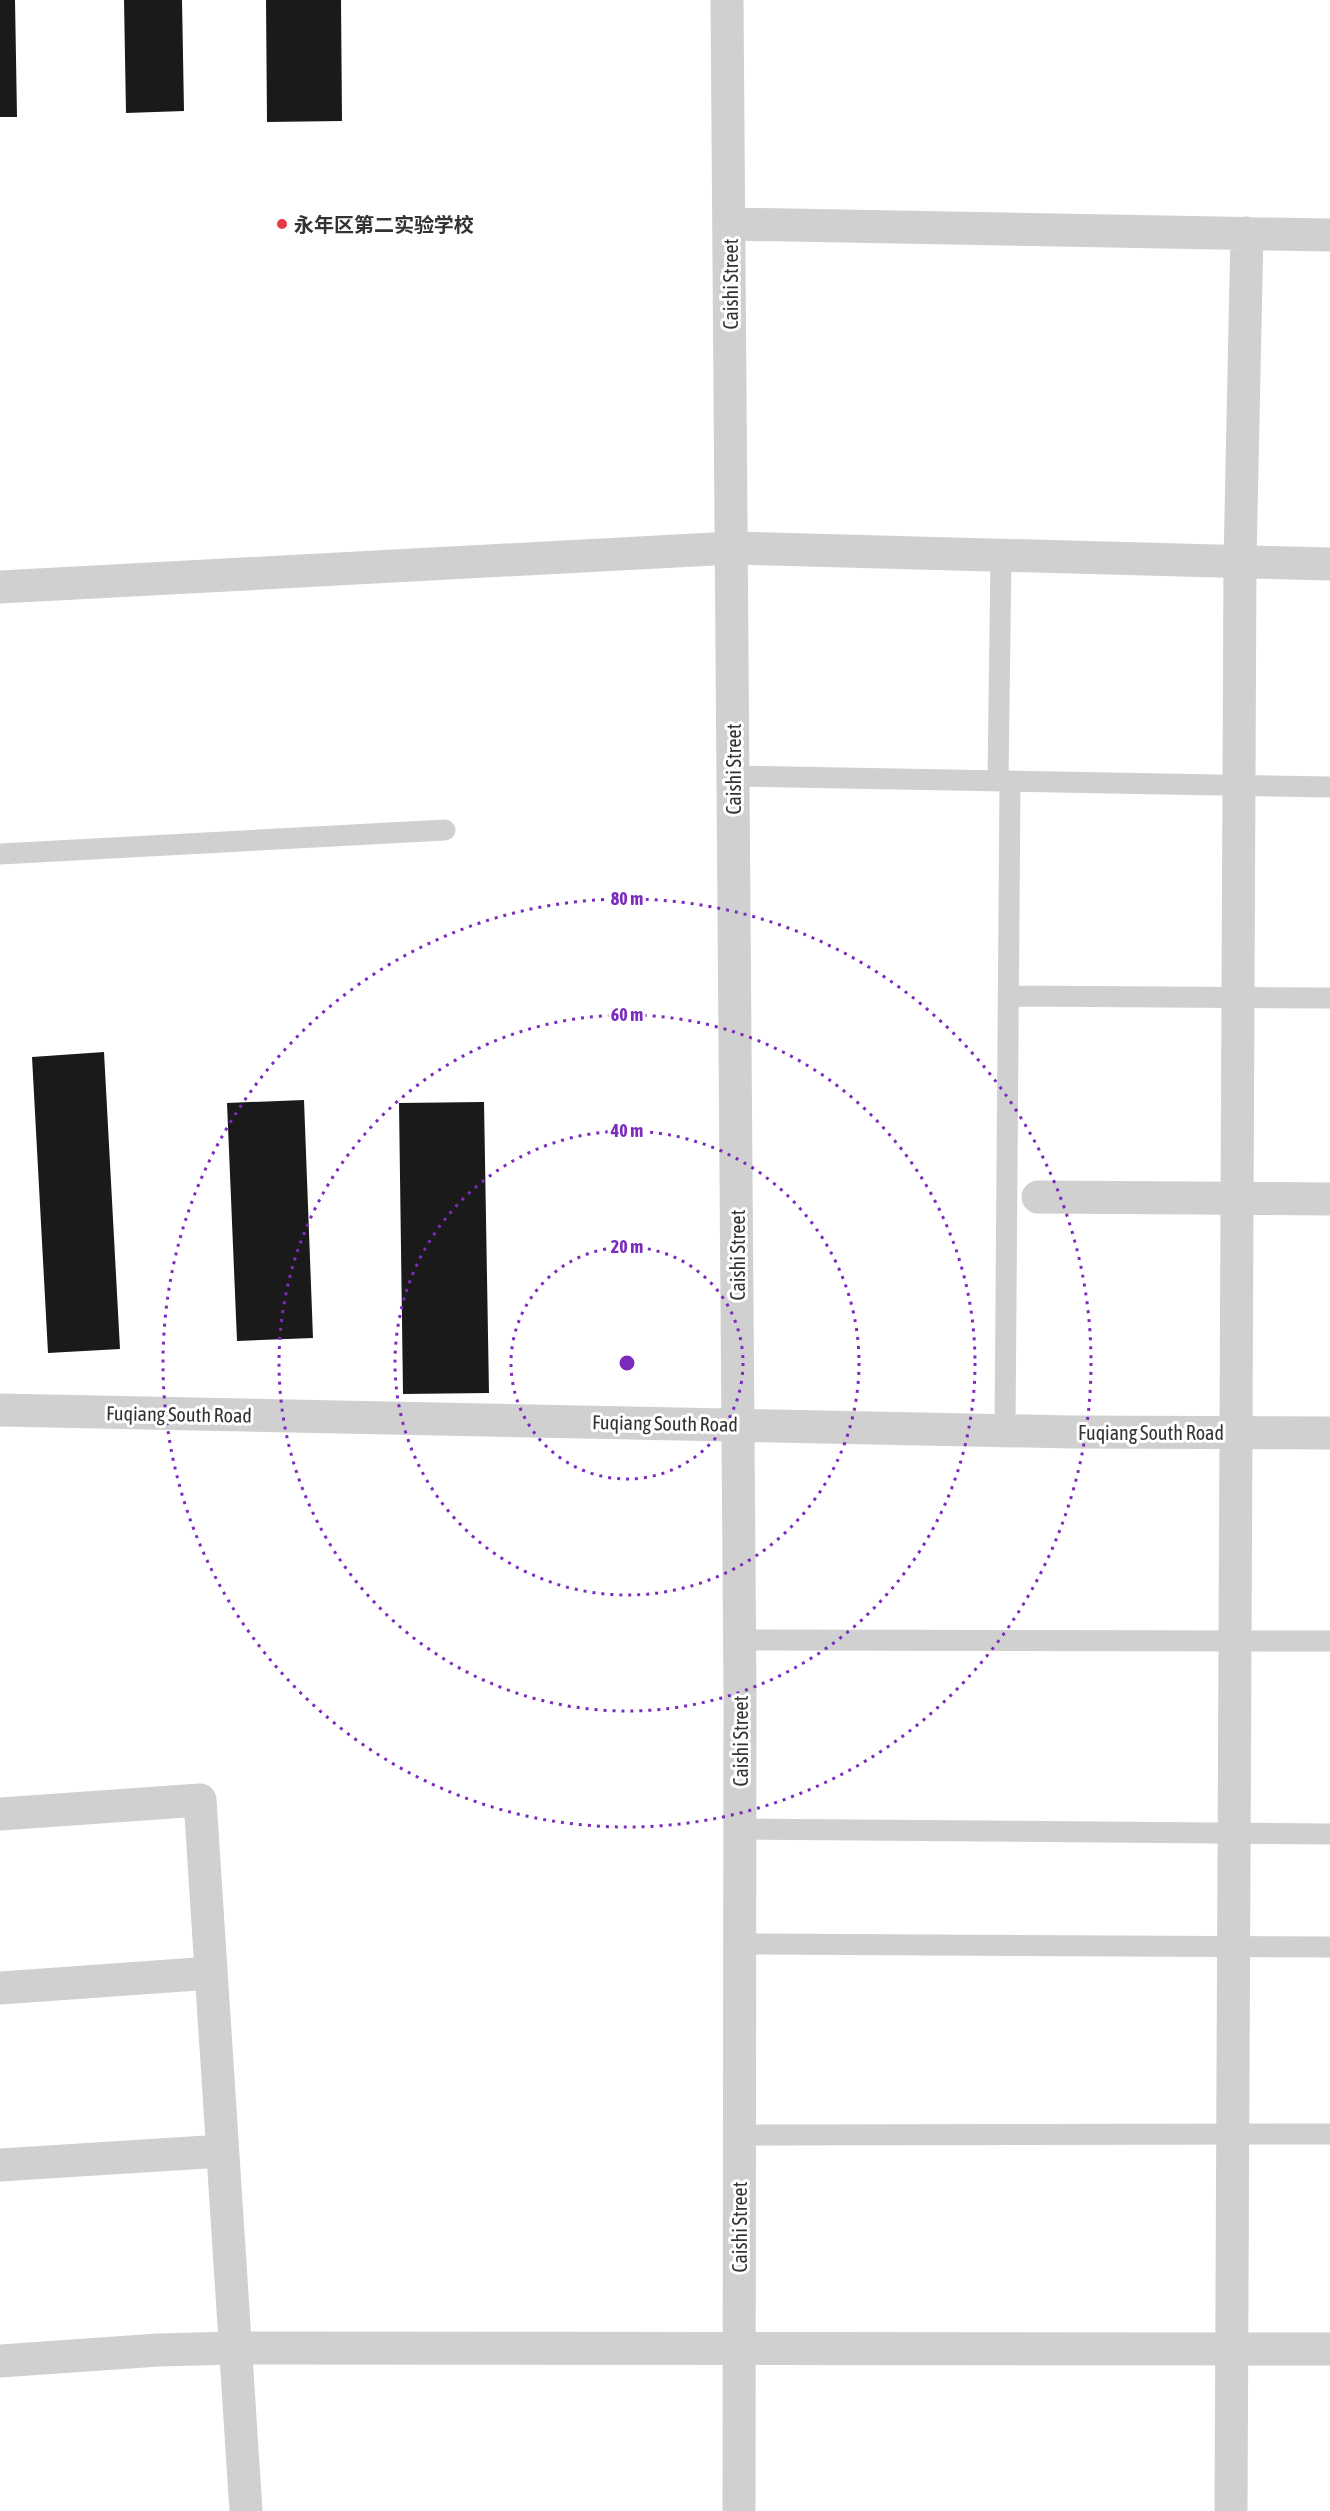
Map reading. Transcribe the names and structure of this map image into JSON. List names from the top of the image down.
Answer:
{
  "streets": {
    "street": ["Caishi Street", "Fuqiang South Road"]
  },
  "crossings": [
    ["Caishi Street", "Fuqiang South Road"]
  ],
  "places": ["永年区第二实验学校"],
  "rings": [
    "80 m",
    "60 m",
    "40 m",
    "20 m"
  ]
}
